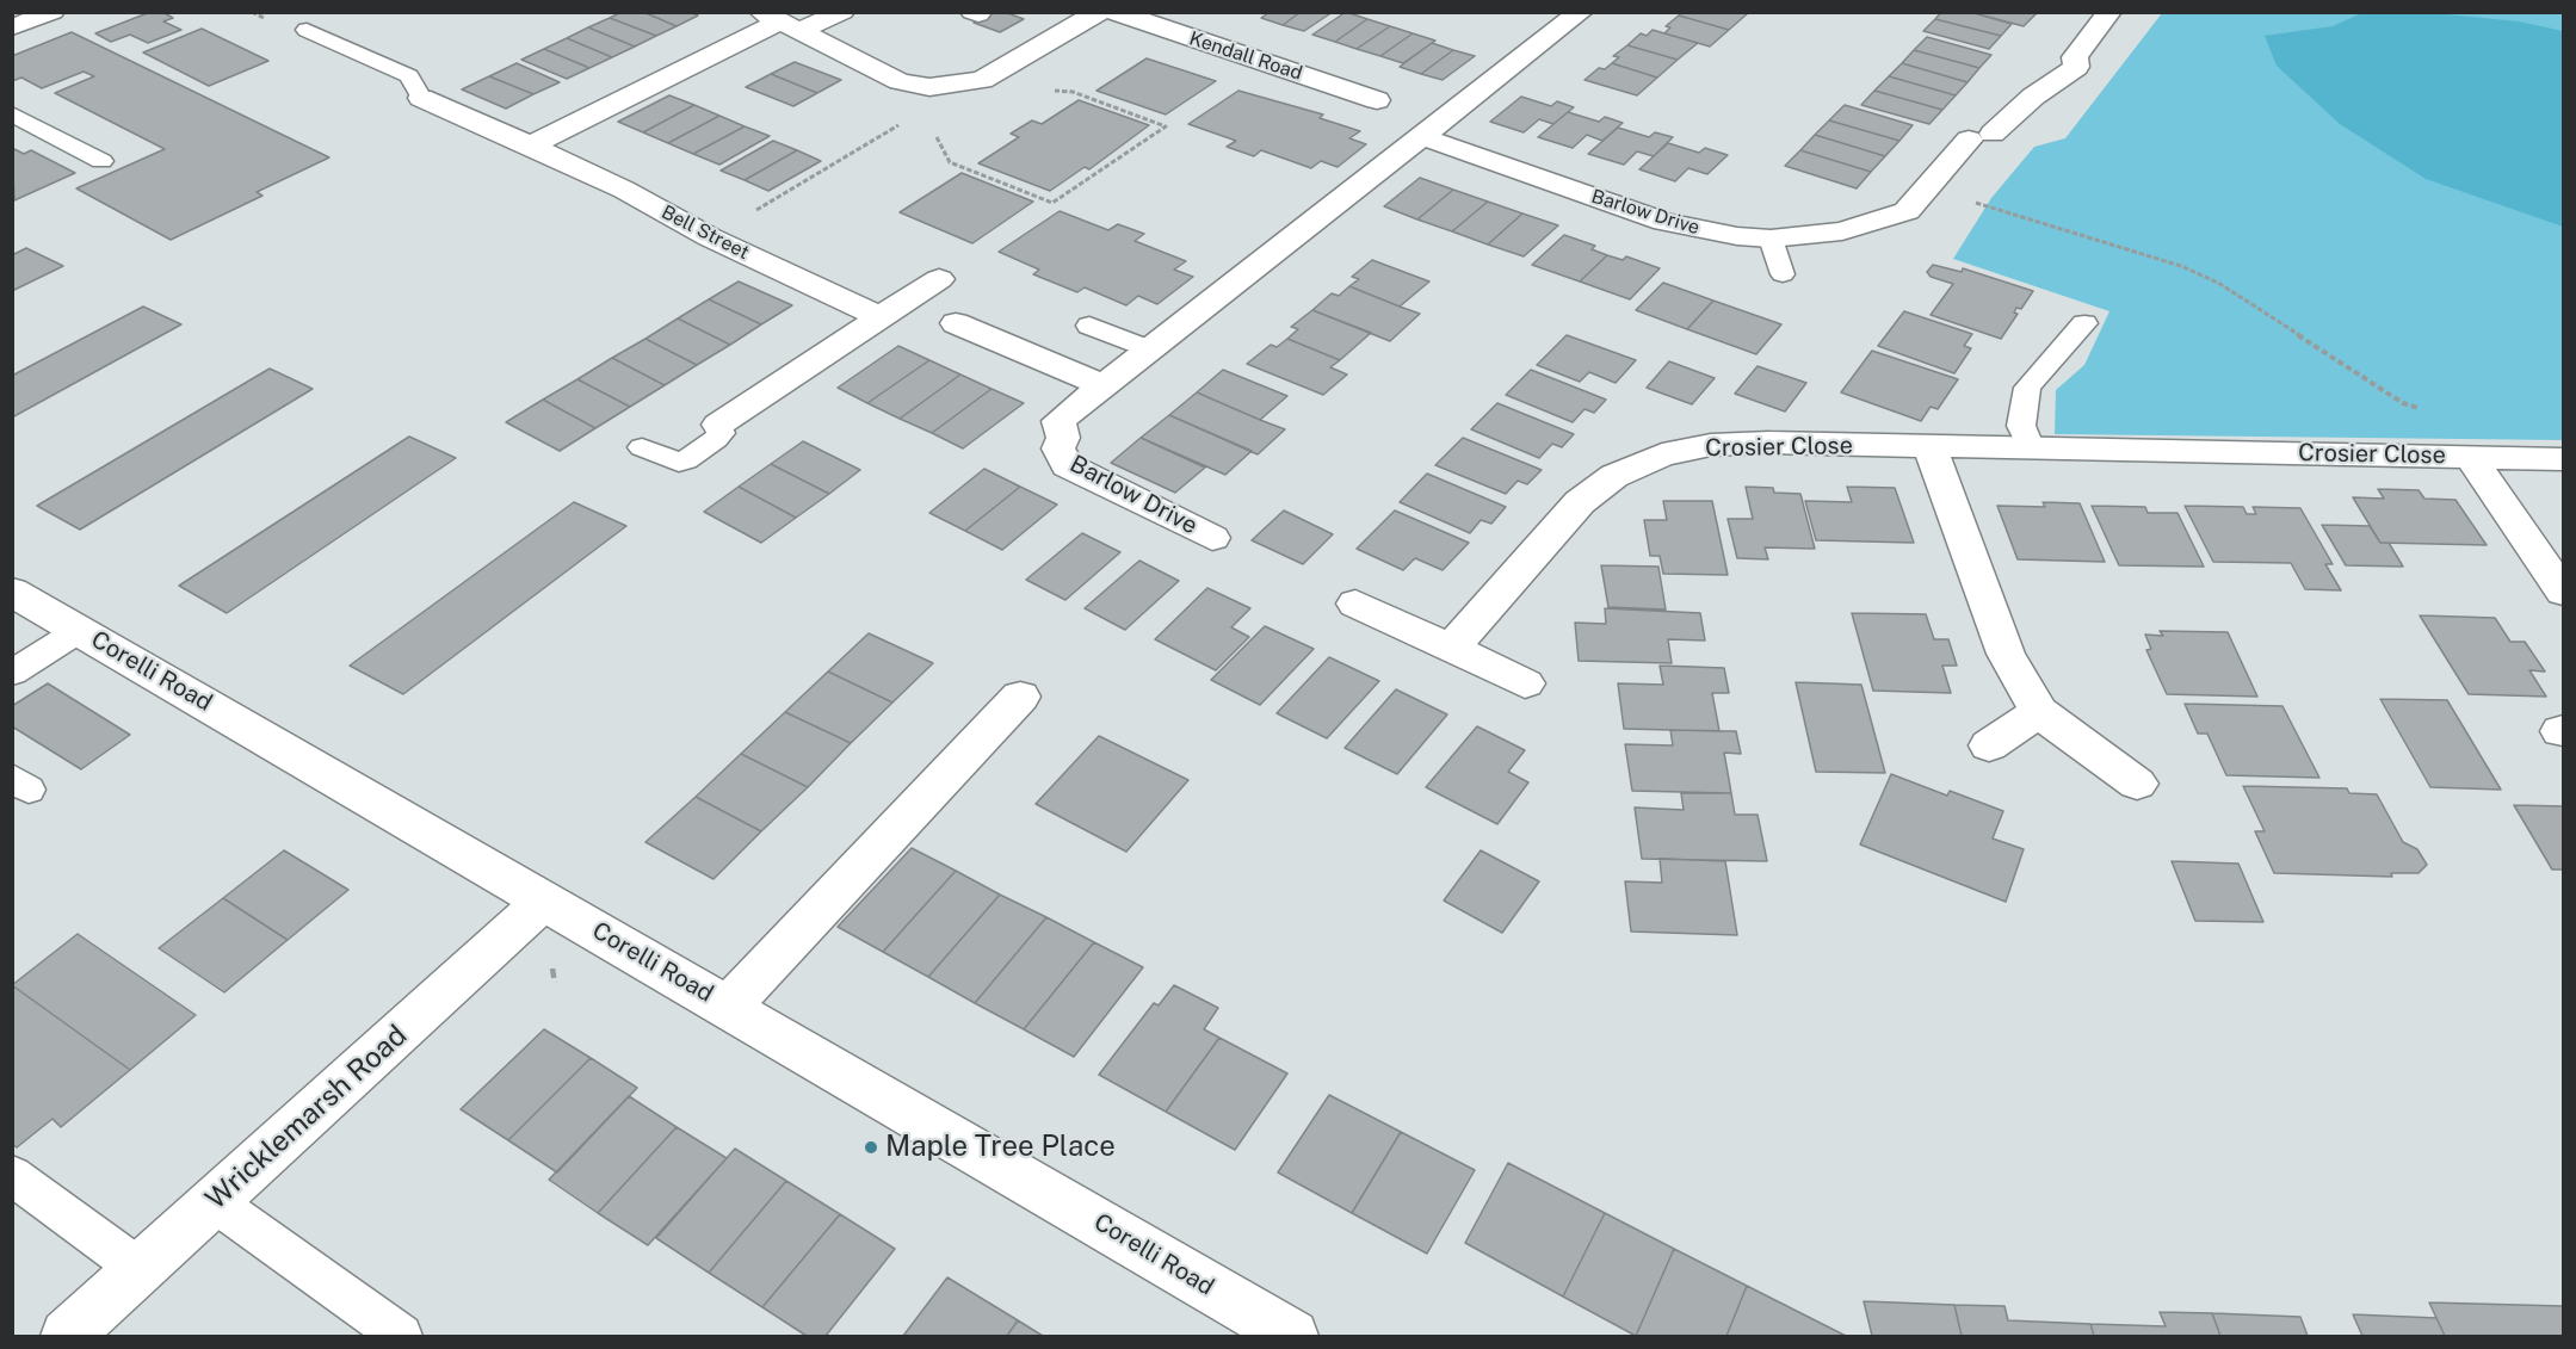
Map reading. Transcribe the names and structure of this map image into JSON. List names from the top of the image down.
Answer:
{
  "streets": {
    "street": [
      "Kendall Road",
      "Barlow Drive",
      "Bell Street",
      "Crosier Close",
      "Corelli Road",
      "Wricklemarsh Road"
    ]
  },
  "crossings": [
    ["Corelli Road", "Wricklemarsh Road"]
  ],
  "places": ["Maple Tree Place"]
}
